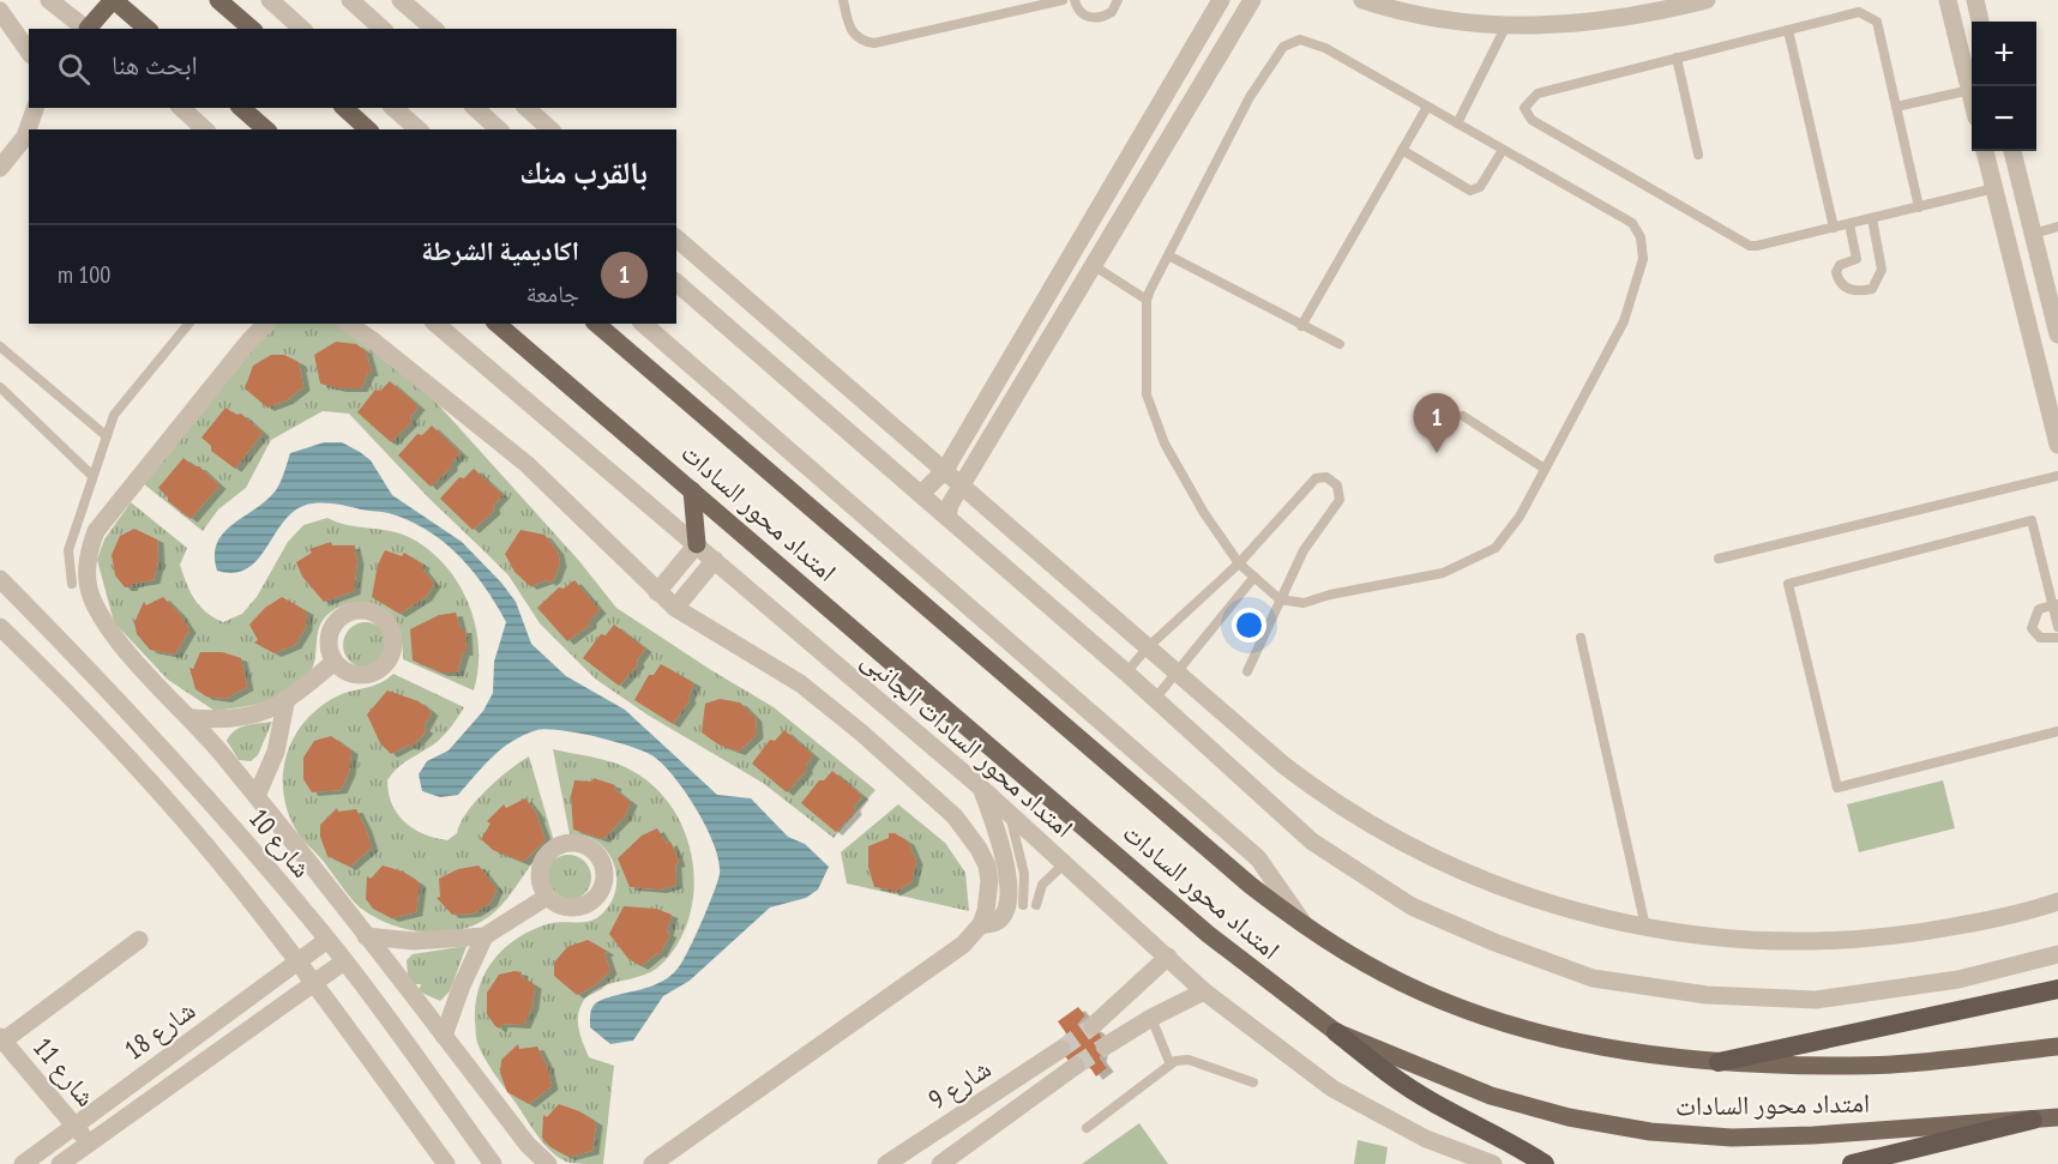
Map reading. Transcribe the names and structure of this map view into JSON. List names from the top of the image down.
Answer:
{
  "streets": {
    "main road": ["امتداد محور السادات"],
    "street": [
      "امتداد محور السادات الجانبى",
      "شارع 10",
      "شارع 18",
      "شارع 11",
      "شارع 9"
    ]
  },
  "crossings": [
    ["شارع 10", "شارع 18"],
    ["شارع 18", "شارع 11"]
  ],
  "page": {
    "map_buttons": ["+", "−"],
    "search": "ابحث هنا",
    "heading": "بالقرب منك",
    "list": [
      {
        "mark": "1",
        "name": "اكاديمية الشرطة",
        "note": "جامعة",
        "value": "100 m"
      }
    ],
    "pins": "1"
  }
}
